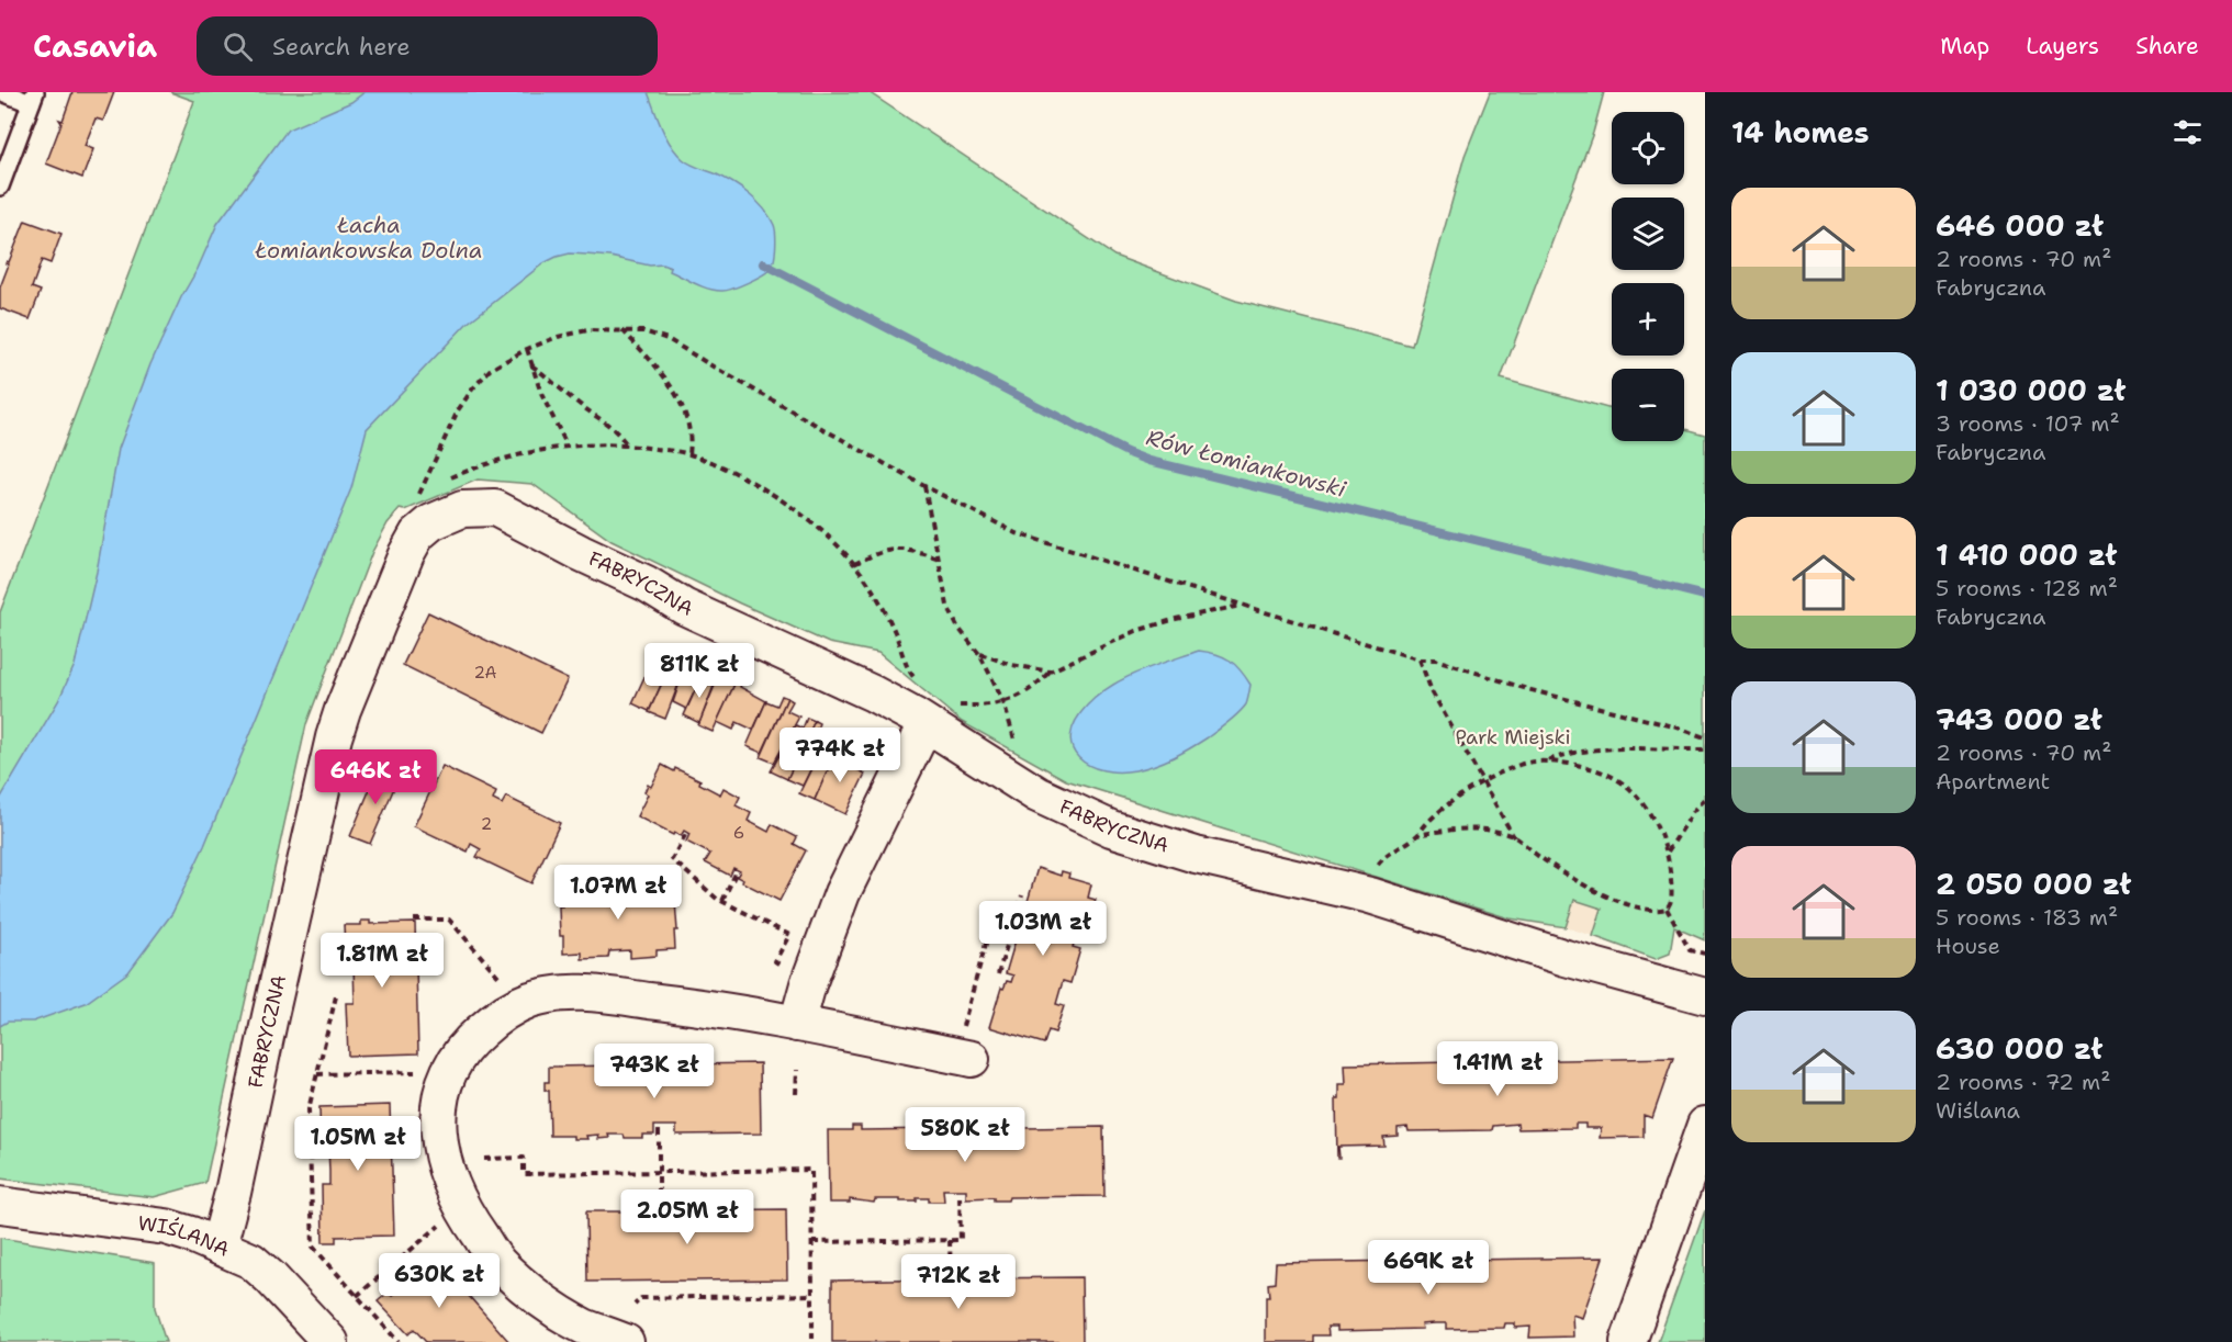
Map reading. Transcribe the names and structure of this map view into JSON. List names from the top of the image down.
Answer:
{
  "streets": {
    "street": ["FABRYCZNA", "WIŚLANA"]
  },
  "crossings": [
    ["FABRYCZNA", "WIŚLANA"]
  ],
  "water": ["Łacha Łomiankowska Dolna", "Rów Łomiankowski"],
  "parks": ["Park Miejski"],
  "house_numbers": ["2A", "2", "6"],
  "page": {
    "header": "Casavia",
    "search": "Search here",
    "nav": ["Map", "Layers", "Share"],
    "heading": "14 homes",
    "map_buttons": ["+", "−"],
    "list": [
      {
        "name": "646 000 zł",
        "note": "2 rooms · 70 m² · Fabryczna"
      },
      {
        "name": "1 030 000 zł",
        "note": "3 rooms · 107 m² · Fabryczna"
      },
      {
        "name": "1 410 000 zł",
        "note": "5 rooms · 128 m² · Fabryczna"
      },
      {
        "name": "743 000 zł",
        "note": "2 rooms · 70 m² · Apartment"
      },
      {
        "name": "2 050 000 zł",
        "note": "5 rooms · 183 m² · House"
      },
      {
        "name": "630 000 zł",
        "note": "2 rooms · 72 m² · Wiślana"
      }
    ],
    "price": [
      "811K zł",
      "774K zł",
      "646K zł",
      "1.07M zł",
      "1.03M zł",
      "1.81M zł",
      "1.41M zł",
      "743K zł",
      "580K zł",
      "1.05M zł",
      "2.05M zł",
      "669K zł",
      "630K zł",
      "712K zł"
    ]
  }
}
